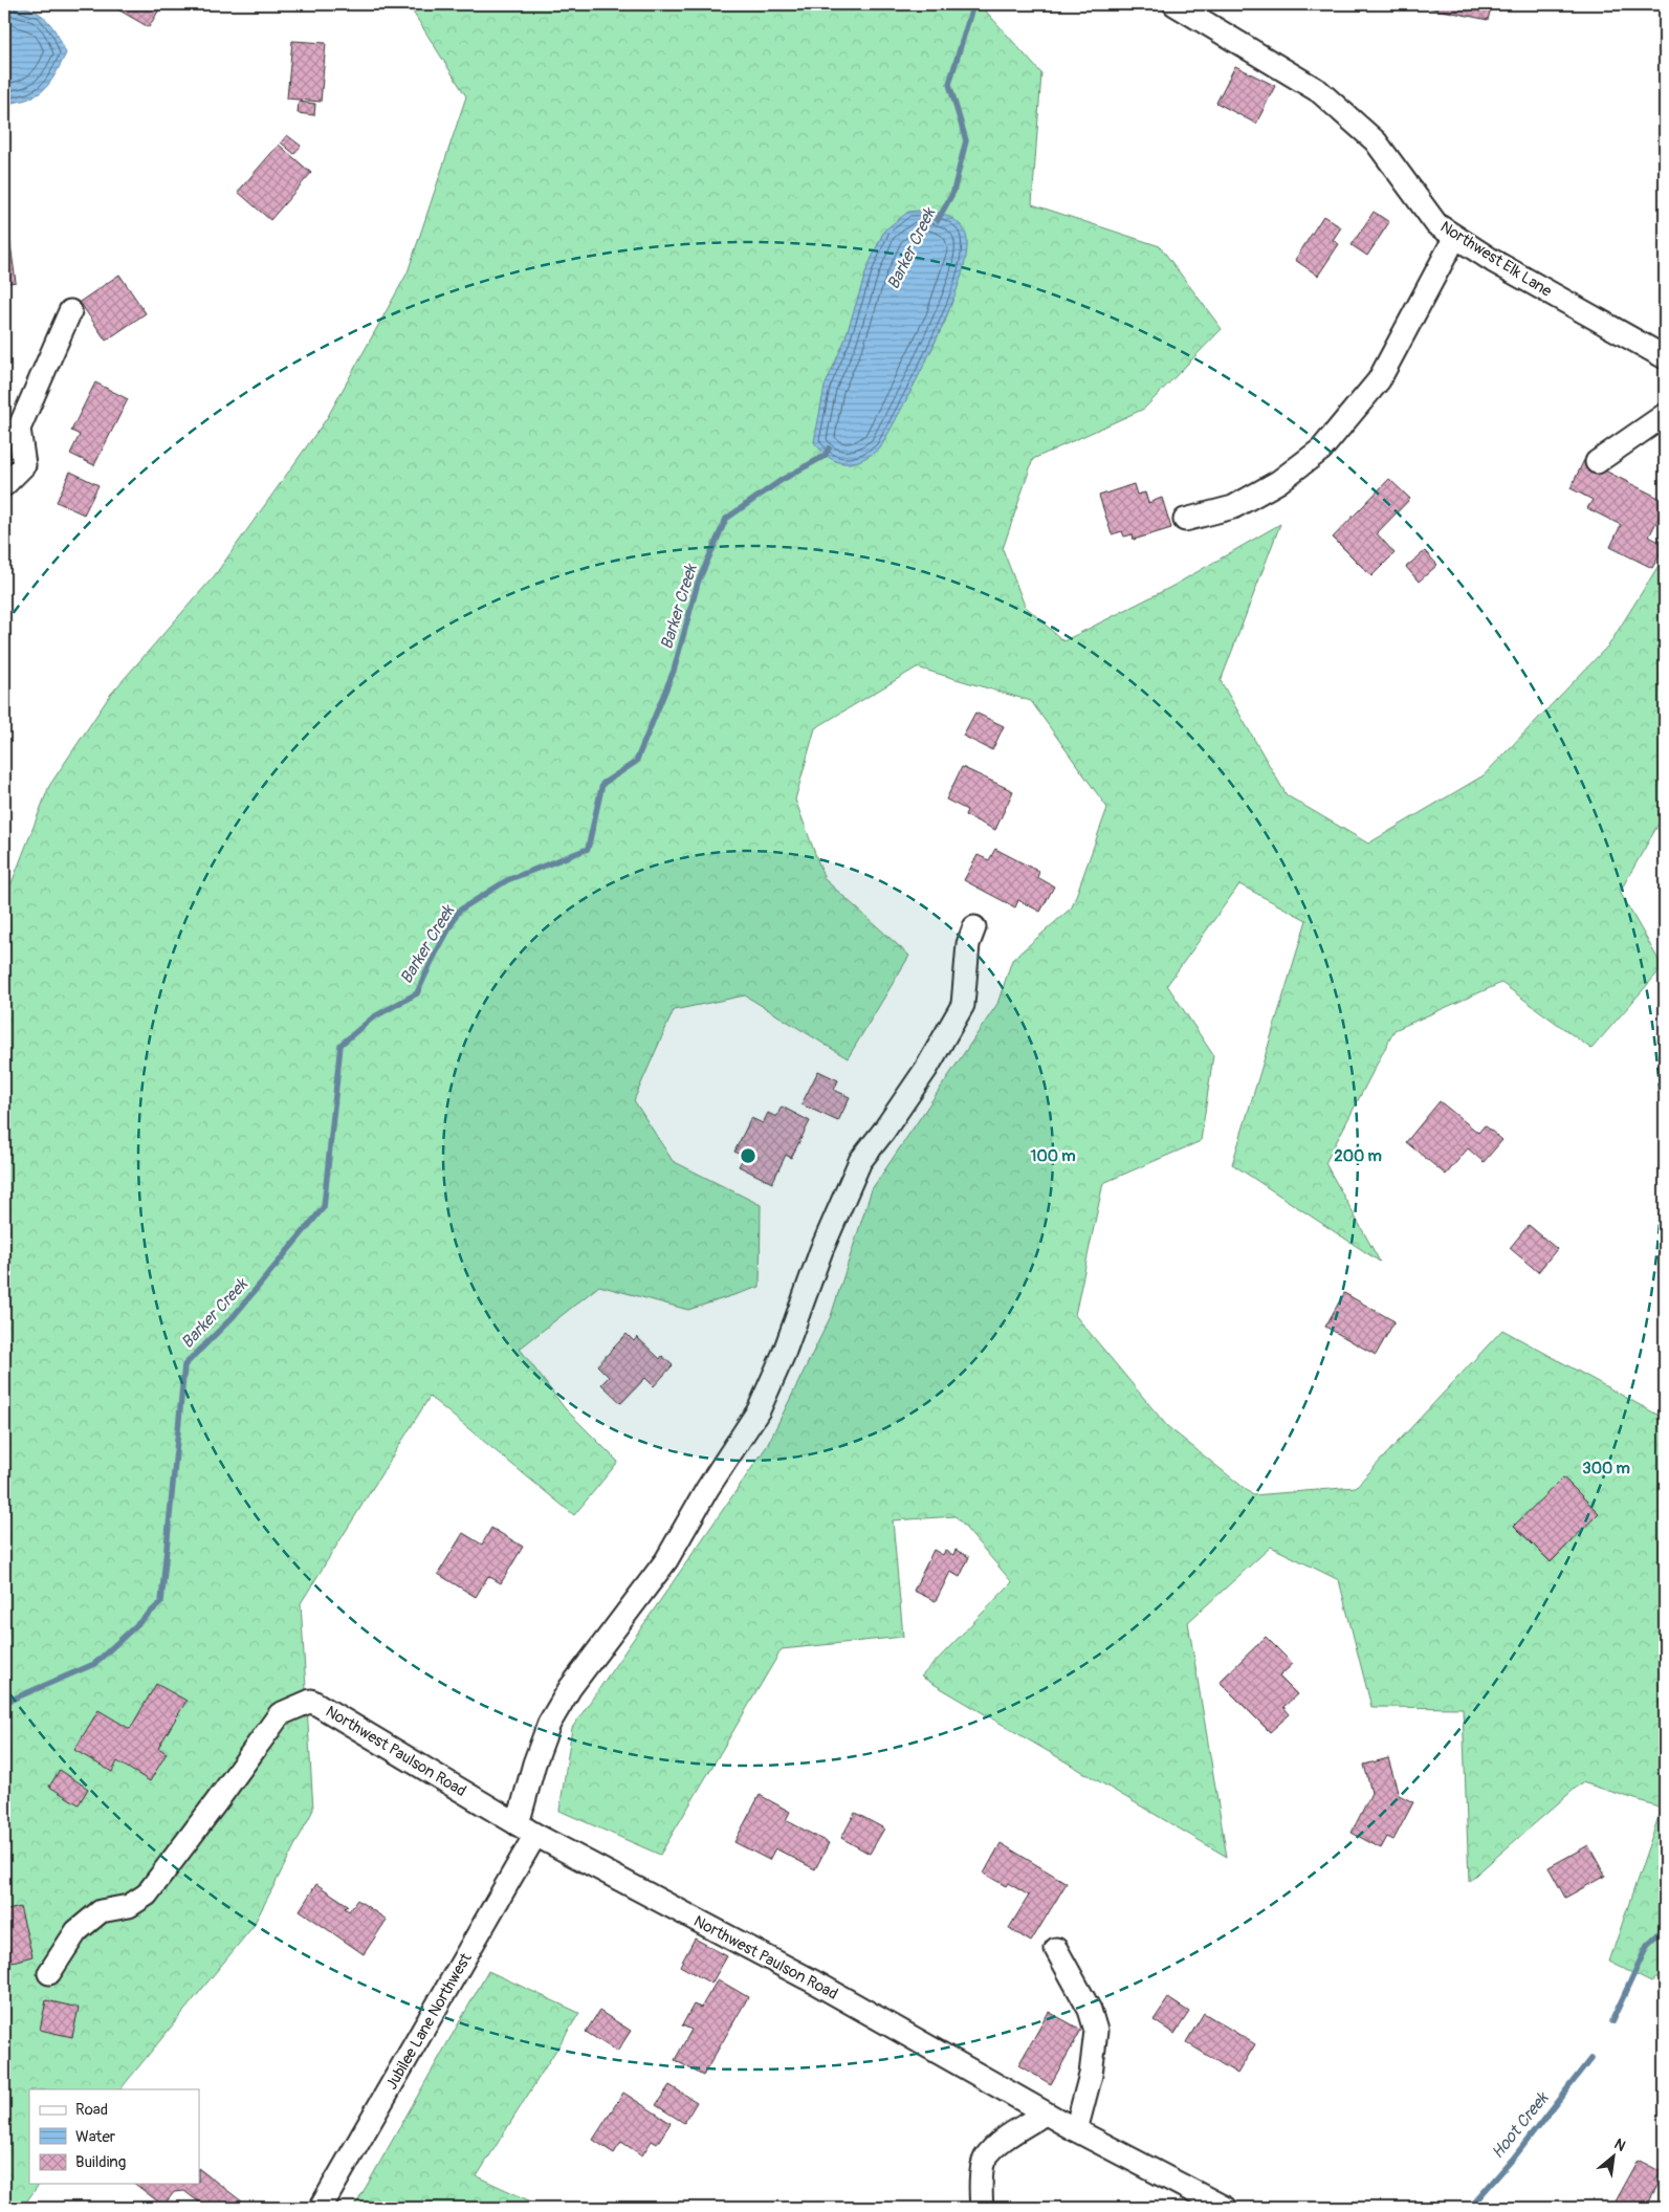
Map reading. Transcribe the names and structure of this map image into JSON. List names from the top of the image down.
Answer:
{
  "streets": {
    "street": ["Northwest Elk Lane", "Northwest Paulson Road", "Jubilee Lane Northwest"]
  },
  "crossings": [
    ["Northwest Paulson Road", "Jubilee Lane Northwest"]
  ],
  "water": ["Barker Creek", "Hoot Creek"],
  "legend": ["Road", "Water", "Building"],
  "north": "top right",
  "rings": ["100 m", "200 m", "300 m"]
}
